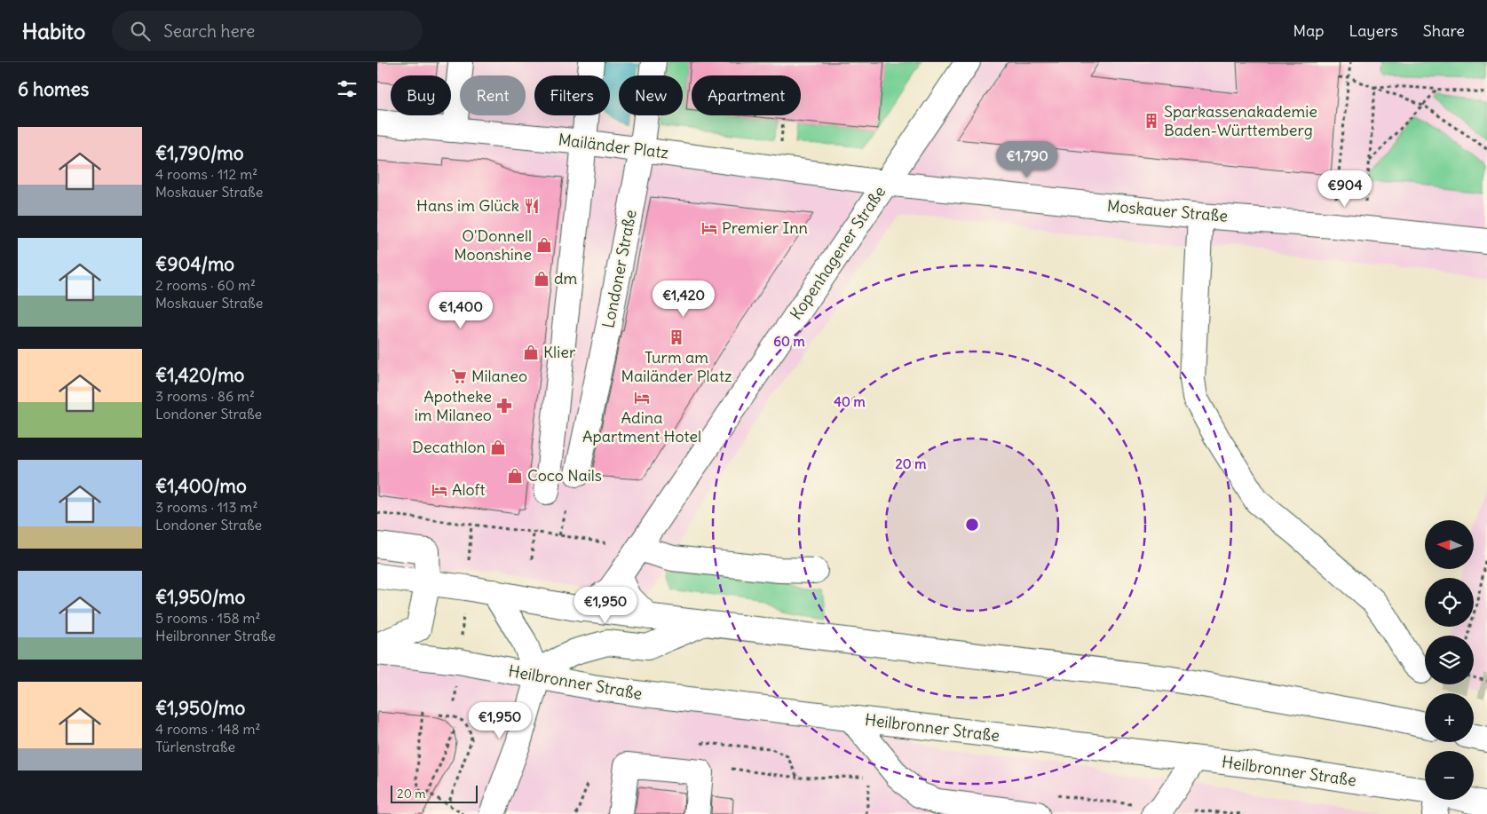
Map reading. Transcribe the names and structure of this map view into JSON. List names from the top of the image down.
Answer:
{
  "streets": {
    "street": [
      "Mailänder Platz",
      "Moskauer Straße",
      "Kopenhagener Straße",
      "Londoner Straße",
      "Heilbronner Straße"
    ]
  },
  "crossings": [
    ["Mailänder Platz", "Moskauer Straße"],
    ["Mailänder Platz", "Londoner Straße"],
    ["Moskauer Straße", "Kopenhagener Straße"]
  ],
  "places": {
    "building": ["Sparkassenakademie Baden-Württemberg", "Turm am Mailänder Platz"],
    "restaurant": ["Hans im Glück"],
    "hotel": ["Premier Inn", "Adina Apartment Hotel", "Aloft"],
    "shop": [
      "O'Donnell Moonshine",
      "dm",
      "Klier",
      "Decathlon",
      "Coco Nails"
    ],
    "supermarket": ["Milaneo"],
    "pharmacy": ["Apotheke im Milaneo"]
  },
  "scale_bar": "20 m",
  "north": "left",
  "page": {
    "header": "Habito",
    "search": "Search here",
    "nav": ["Map", "Layers", "Share"],
    "heading": "6 homes",
    "chip": [
      "Buy",
      "Rent",
      "Filters",
      "New",
      "Apartment"
    ],
    "list": [
      {
        "name": "€1,790/mo",
        "note": "4 rooms · 112 m² · Moskauer Straße"
      },
      {
        "name": "€904/mo",
        "note": "2 rooms · 60 m² · Moskauer Straße"
      },
      {
        "name": "€1,420/mo",
        "note": "3 rooms · 86 m² · Londoner Straße"
      },
      {
        "name": "€1,400/mo",
        "note": "3 rooms · 113 m² · Londoner Straße"
      },
      {
        "name": "€1,950/mo",
        "note": "5 rooms · 158 m² · Heilbronner Straße"
      },
      {
        "name": "€1,950/mo",
        "note": "4 rooms · 148 m² · Türlenstraße"
      }
    ],
    "price": [
      "€1,790",
      "€904",
      "€1,420",
      "€1,400",
      "€1,950",
      "€1,950"
    ],
    "map_buttons": ["+", "−"],
    "scale": "20 m"
  },
  "rings": ["60 m", "40 m", "20 m"]
}
